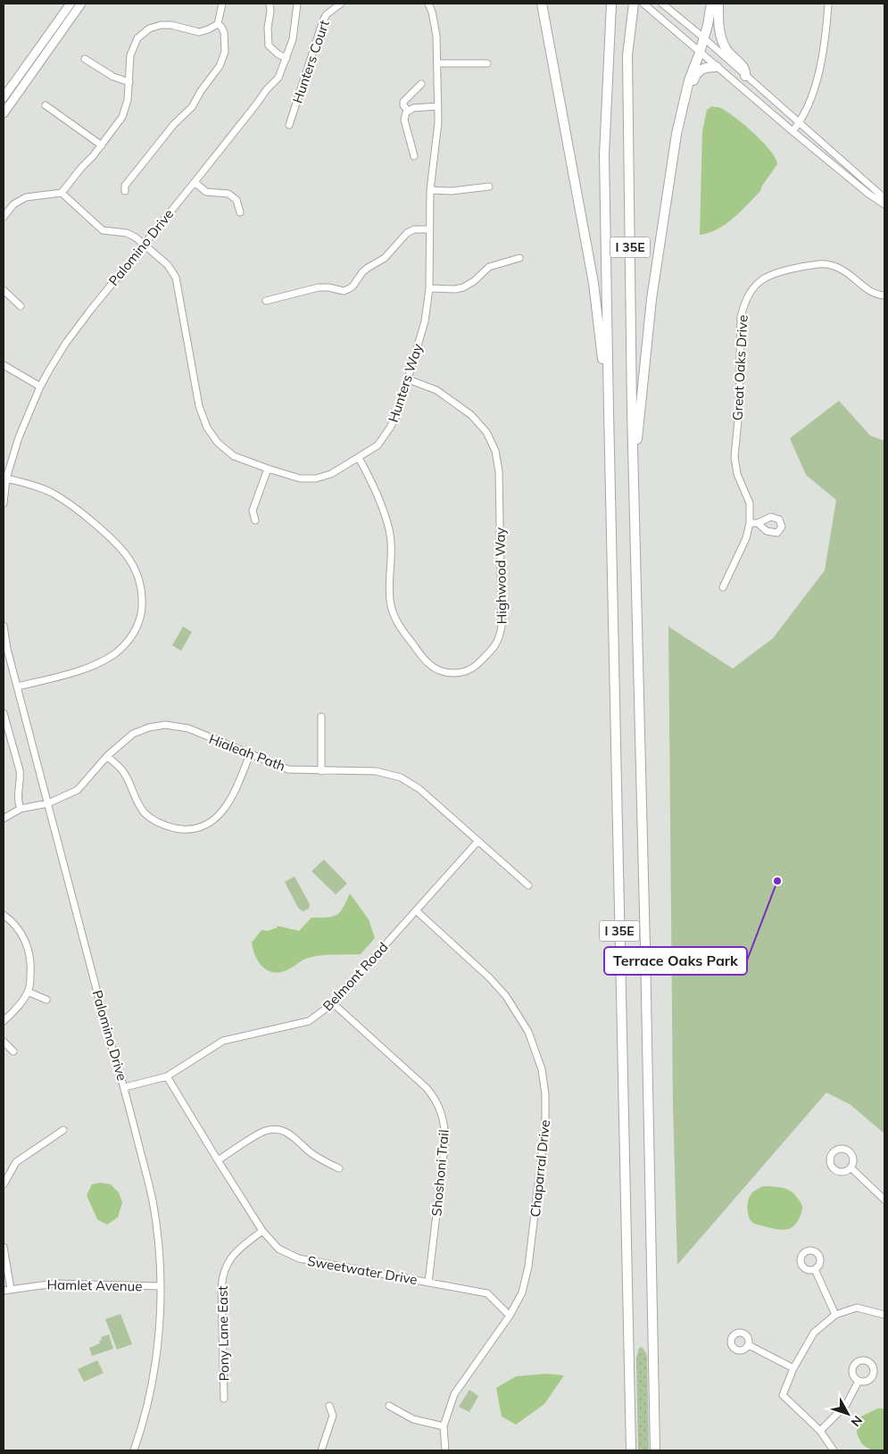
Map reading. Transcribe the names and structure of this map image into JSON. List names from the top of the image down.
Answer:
{
  "streets": {
    "highway": ["I 35E"],
    "street": [
      "Hunters Court",
      "Palomino Drive",
      "Great Oaks Drive",
      "Hunters Way",
      "Highwood Way",
      "Hialeah Path",
      "Belmont Road",
      "Chaparral Drive",
      "Shoshoni Trail",
      "Sweetwater Drive",
      "Hamlet Avenue",
      "Pony Lane East"
    ]
  },
  "crossings": [
    ["Palomino Drive", "Hunters Way"],
    ["Palomino Drive", "Hialeah Path"],
    ["Palomino Drive", "Belmont Road"],
    ["Palomino Drive", "Hamlet Avenue"],
    ["Hunters Way", "Highwood Way"],
    ["Hialeah Path", "Belmont Road"],
    ["Belmont Road", "Chaparral Drive"],
    ["Belmont Road", "Shoshoni Trail"],
    ["Belmont Road", "Sweetwater Drive"],
    ["Chaparral Drive", "Sweetwater Drive"],
    ["Shoshoni Trail", "Sweetwater Drive"],
    ["Sweetwater Drive", "Pony Lane East"]
  ],
  "places": ["Terrace Oaks Park"],
  "north": "bottom right"
}
